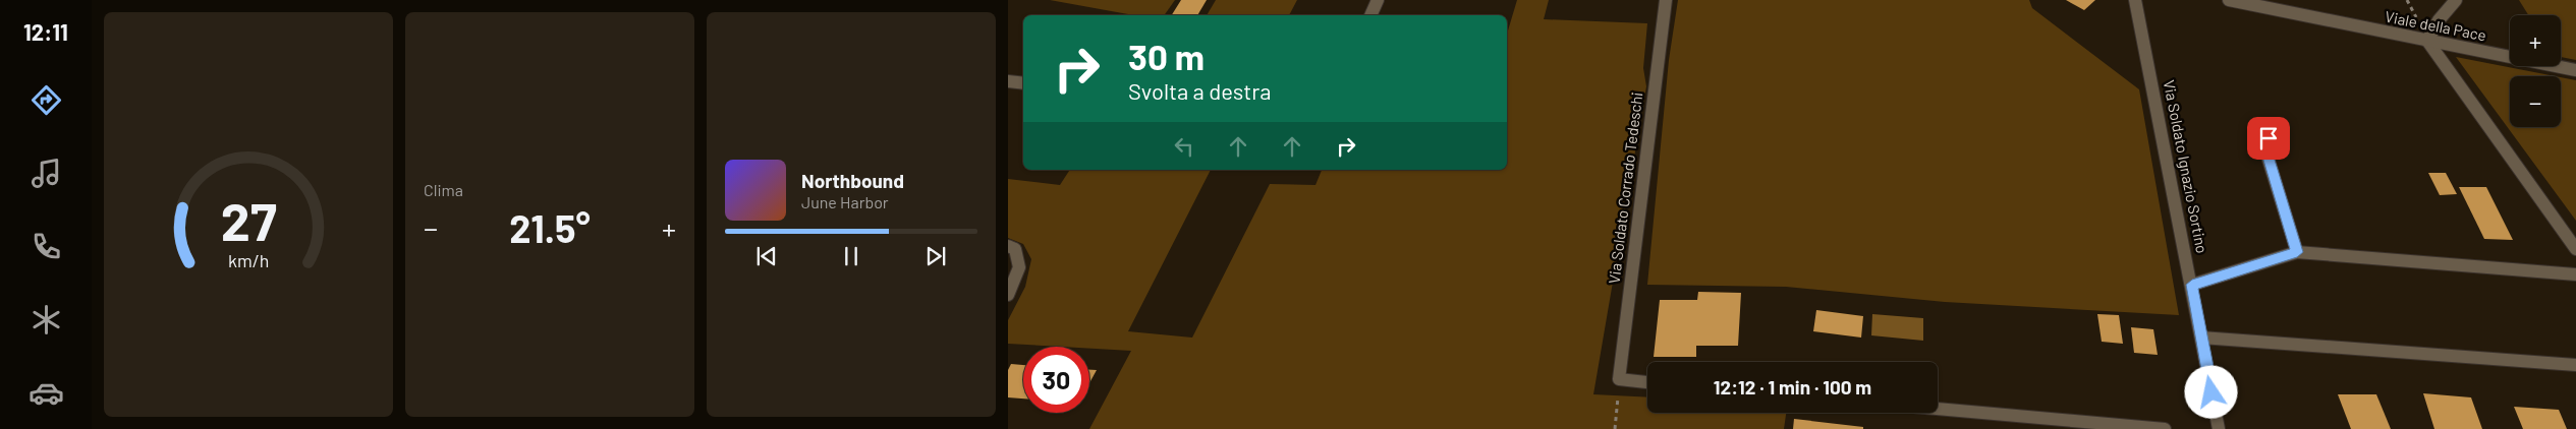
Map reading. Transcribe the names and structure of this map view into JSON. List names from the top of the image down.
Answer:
{
  "streets": {
    "street": ["Viale della Pace", "Via Soldato Ignazio Sortino", "Via Soldato Corrado Tedeschi"]
  },
  "page": {
    "tabs": "12:11",
    "tile": "Clima",
    "map_buttons": ["+", "−"],
    "turn": ["30 m", "Svolta a destra"],
    "song": ["Northbound", "June Harbor"],
    "heat": ["−", "21.5°", "+"],
    "limit": "30",
    "trip": "12:12 · 1 min · 100 m",
    "gauge": ["27", "km/h"]
  }
}
